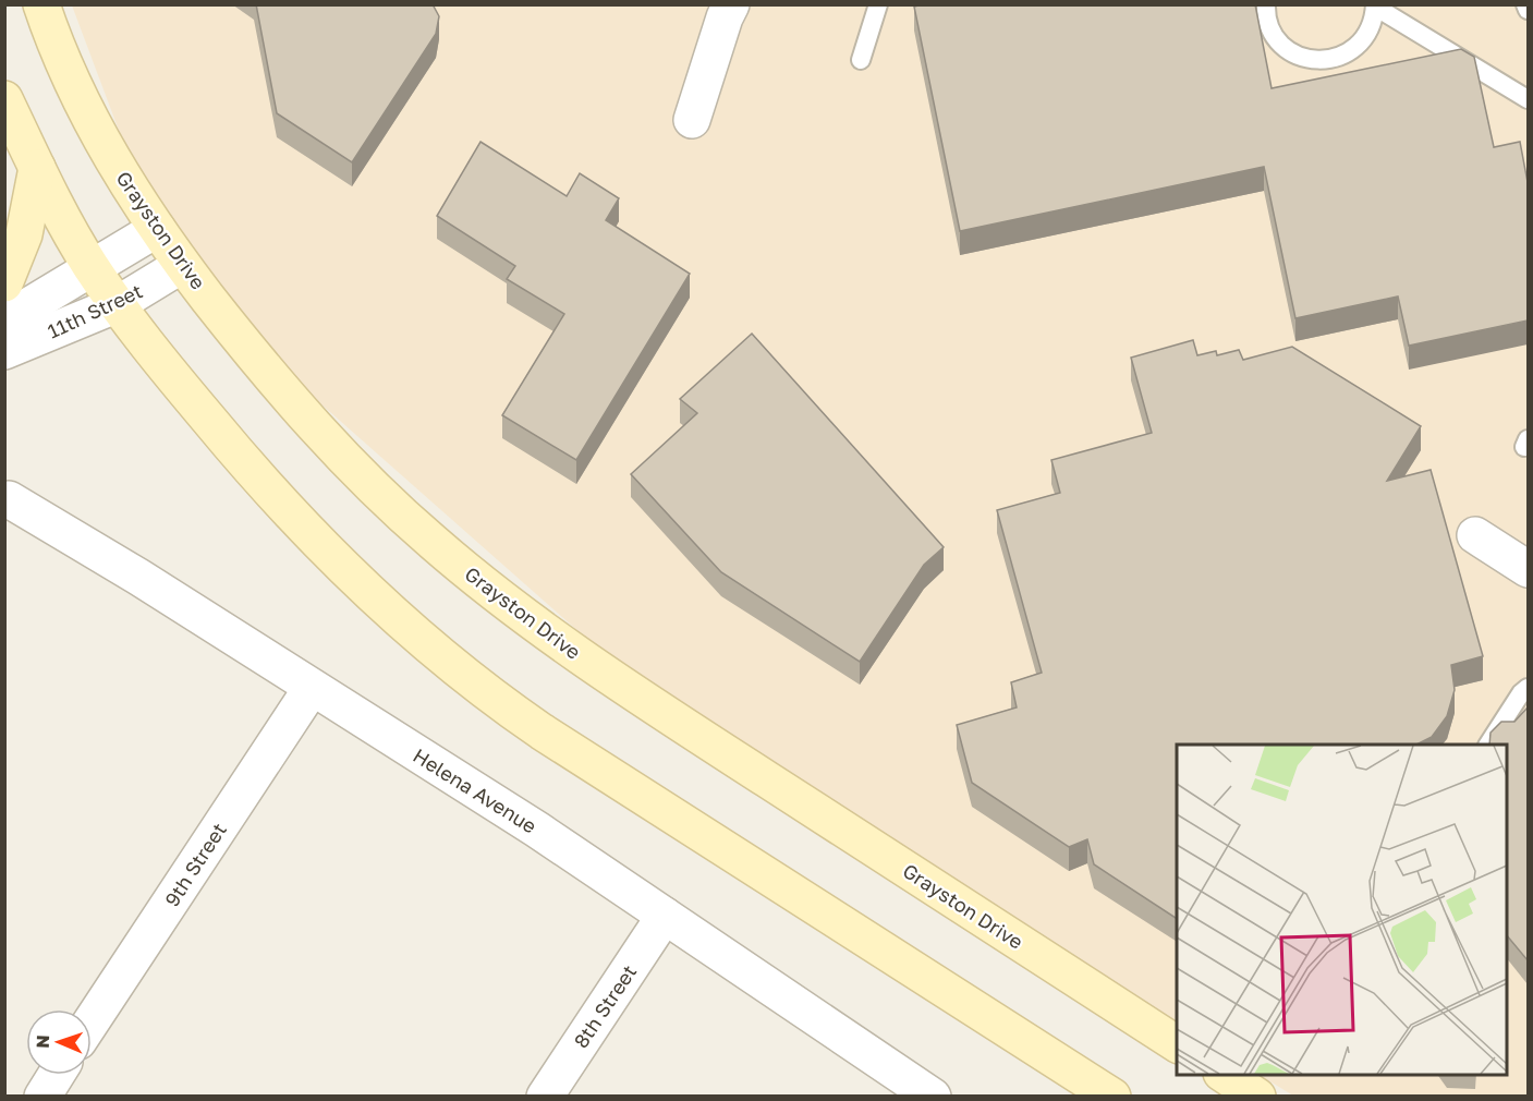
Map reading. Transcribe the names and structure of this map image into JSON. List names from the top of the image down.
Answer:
{
  "streets": {
    "main road": ["Grayston Drive"],
    "street": [
      "11th Street",
      "Helena Avenue",
      "9th Street",
      "8th Street"
    ]
  },
  "crossings": [
    ["Grayston Drive", "11th Street"],
    ["Helena Avenue", "9th Street"],
    ["Helena Avenue", "8th Street"]
  ],
  "north": "left"
}
